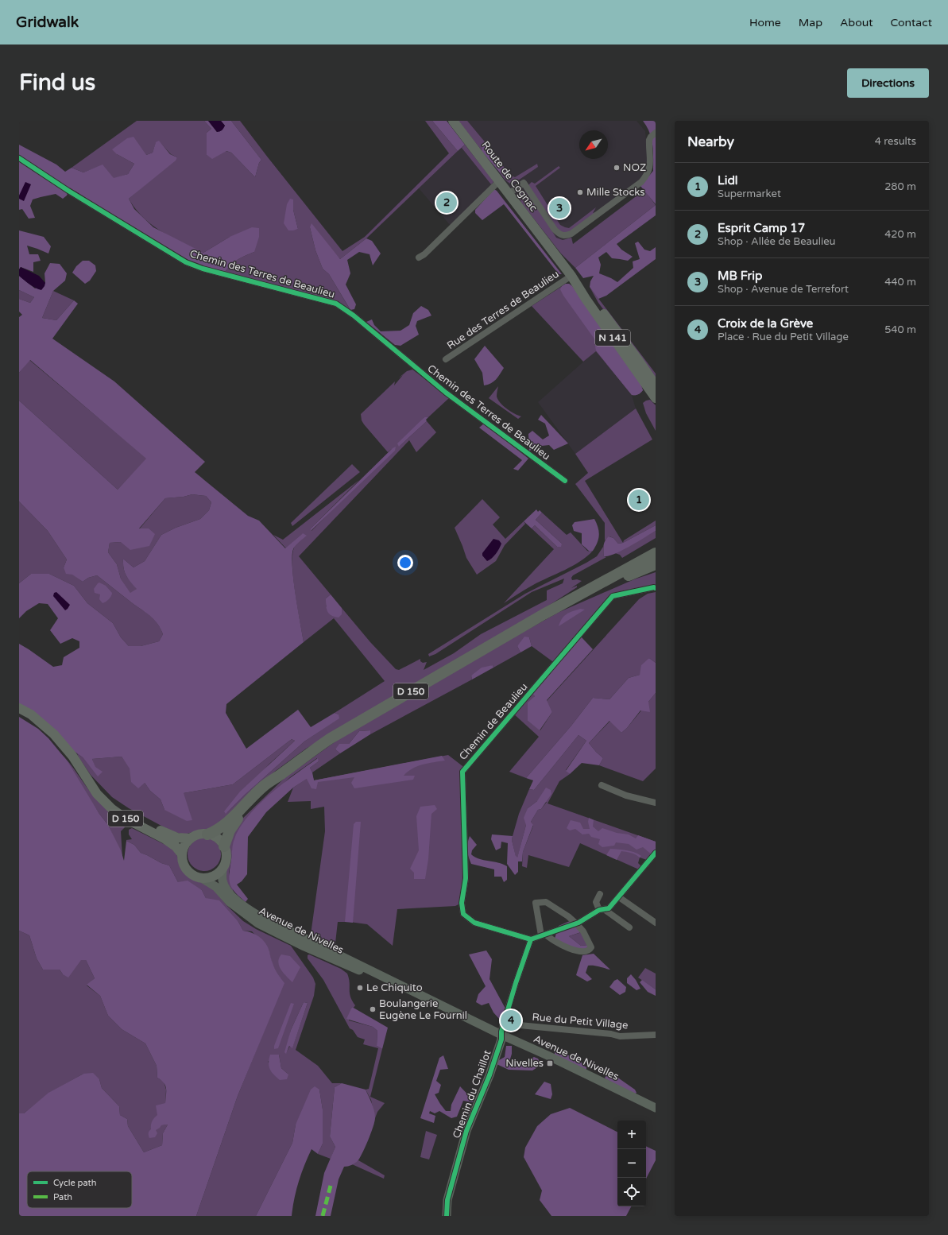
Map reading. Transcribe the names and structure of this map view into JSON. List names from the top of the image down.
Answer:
{
  "streets": {
    "highway": ["D 150"],
    "main road": [
      "Route de Cognac",
      "N 141",
      "Avenue de Nivelles",
      "Chemin du Chaillot"
    ],
    "street": [
      "Chemin des Terres de Beaulieu",
      "Rue des Terres de Beaulieu",
      "Chemin de Beaulieu",
      "Rue du Petit Village"
    ]
  },
  "crossings": [
    ["Route de Cognac", "Rue des Terres de Beaulieu"],
    ["D 150", "Avenue de Nivelles"],
    ["Avenue de Nivelles", "Chemin du Chaillot"]
  ],
  "places": {
    "other": [
      "NOZ",
      "Mille Stocks",
      "Le Chiquito",
      "Boulangerie Eugène Le Fournil"
    ],
    "transit": ["Nivelles"]
  },
  "legend": ["Cycle path", "Path"],
  "north": "bottom left",
  "page": {
    "header": "Gridwalk",
    "nav": [
      "Home",
      "Map",
      "About",
      "Contact"
    ],
    "buttons": "Directions",
    "title": "Find us",
    "heading": ["Nearby", "4 results"],
    "list": [
      {
        "mark": "1",
        "name": "Lidl",
        "note": "Supermarket",
        "value": "280 m"
      },
      {
        "mark": "2",
        "name": "Esprit Camp 17",
        "note": "Shop · Allée de Beaulieu",
        "value": "420 m"
      },
      {
        "mark": "3",
        "name": "MB Frip",
        "note": "Shop · Avenue de Terrefort",
        "value": "440 m"
      },
      {
        "mark": "4",
        "name": "Croix de la Grève",
        "note": "Place · Rue du Petit Village",
        "value": "540 m"
      }
    ],
    "pins": [
      "2",
      "3",
      "1",
      "4"
    ],
    "map_buttons": ["+", "−"]
  }
}
